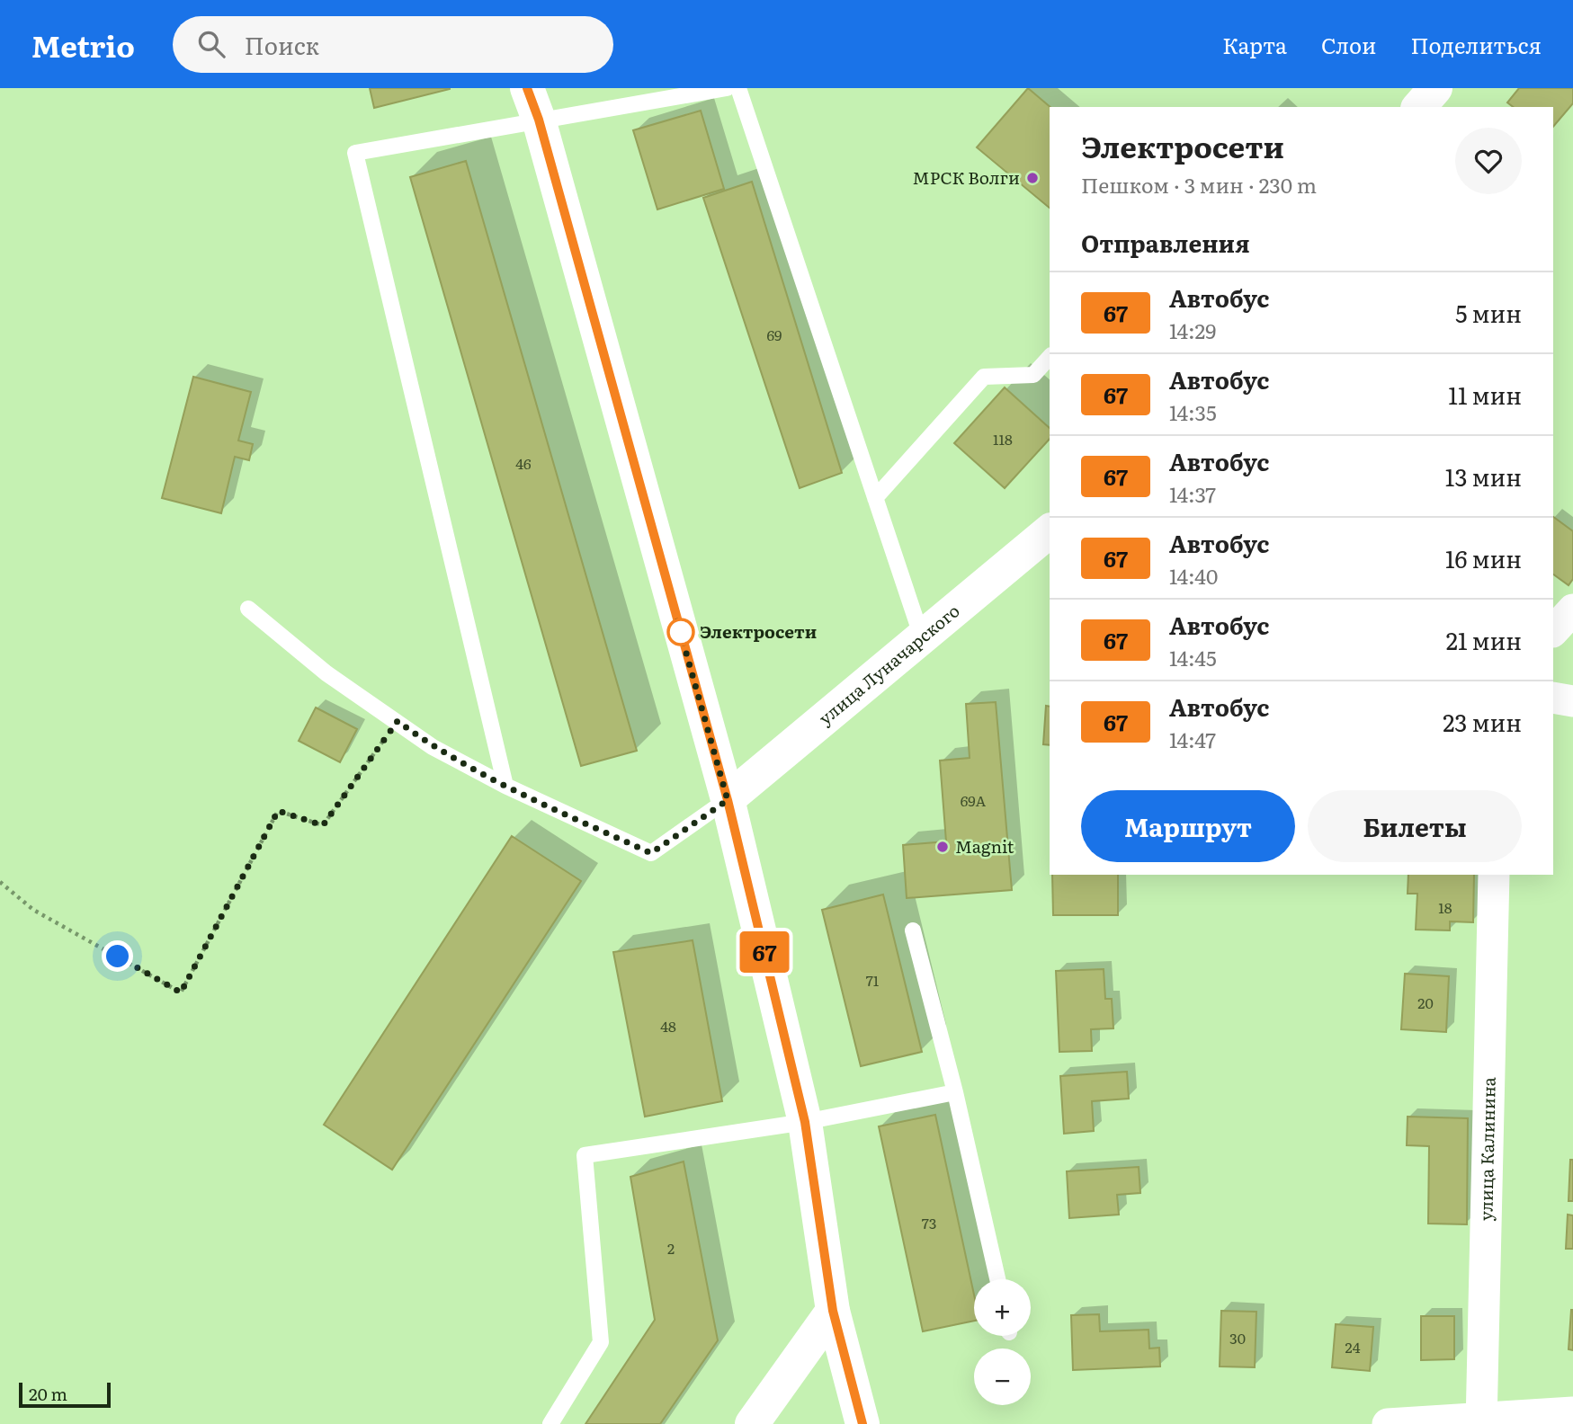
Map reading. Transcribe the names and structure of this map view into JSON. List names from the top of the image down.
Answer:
{
  "streets": {
    "street": ["улица Луначарского", "улица Калинина"]
  },
  "places": ["МРСК Волги", "Электросети", "Magnit"],
  "lines": ["bus line 67"],
  "house_numbers": [
    "69",
    "118",
    "46",
    "69А",
    "18",
    "71",
    "20",
    "48",
    "73",
    "2",
    "30",
    "24"
  ],
  "scale_bar": "20 m",
  "page": {
    "header": "Metrio",
    "search": "Поиск",
    "nav": ["Карта", "Слои", "Поделиться"],
    "on_map": "67",
    "heading": [
      ["Электросети", "Пешком · 3 мин · 230 m"],
      "Отправления"
    ],
    "list": [
      {
        "mark": "67",
        "name": "Автобус",
        "note": "14:29",
        "value": "5 мин"
      },
      {
        "mark": "67",
        "name": "Автобус",
        "note": "14:35",
        "value": "11 мин"
      },
      {
        "mark": "67",
        "name": "Автобус",
        "note": "14:37",
        "value": "13 мин"
      },
      {
        "mark": "67",
        "name": "Автобус",
        "note": "14:40",
        "value": "16 мин"
      },
      {
        "mark": "67",
        "name": "Автобус",
        "note": "14:45",
        "value": "21 мин"
      },
      {
        "mark": "67",
        "name": "Автобус",
        "note": "14:47",
        "value": "23 мин"
      }
    ],
    "buttons": ["Маршрут", "Билеты"],
    "map_buttons": ["+", "−"],
    "scale": "20 m"
  }
}
